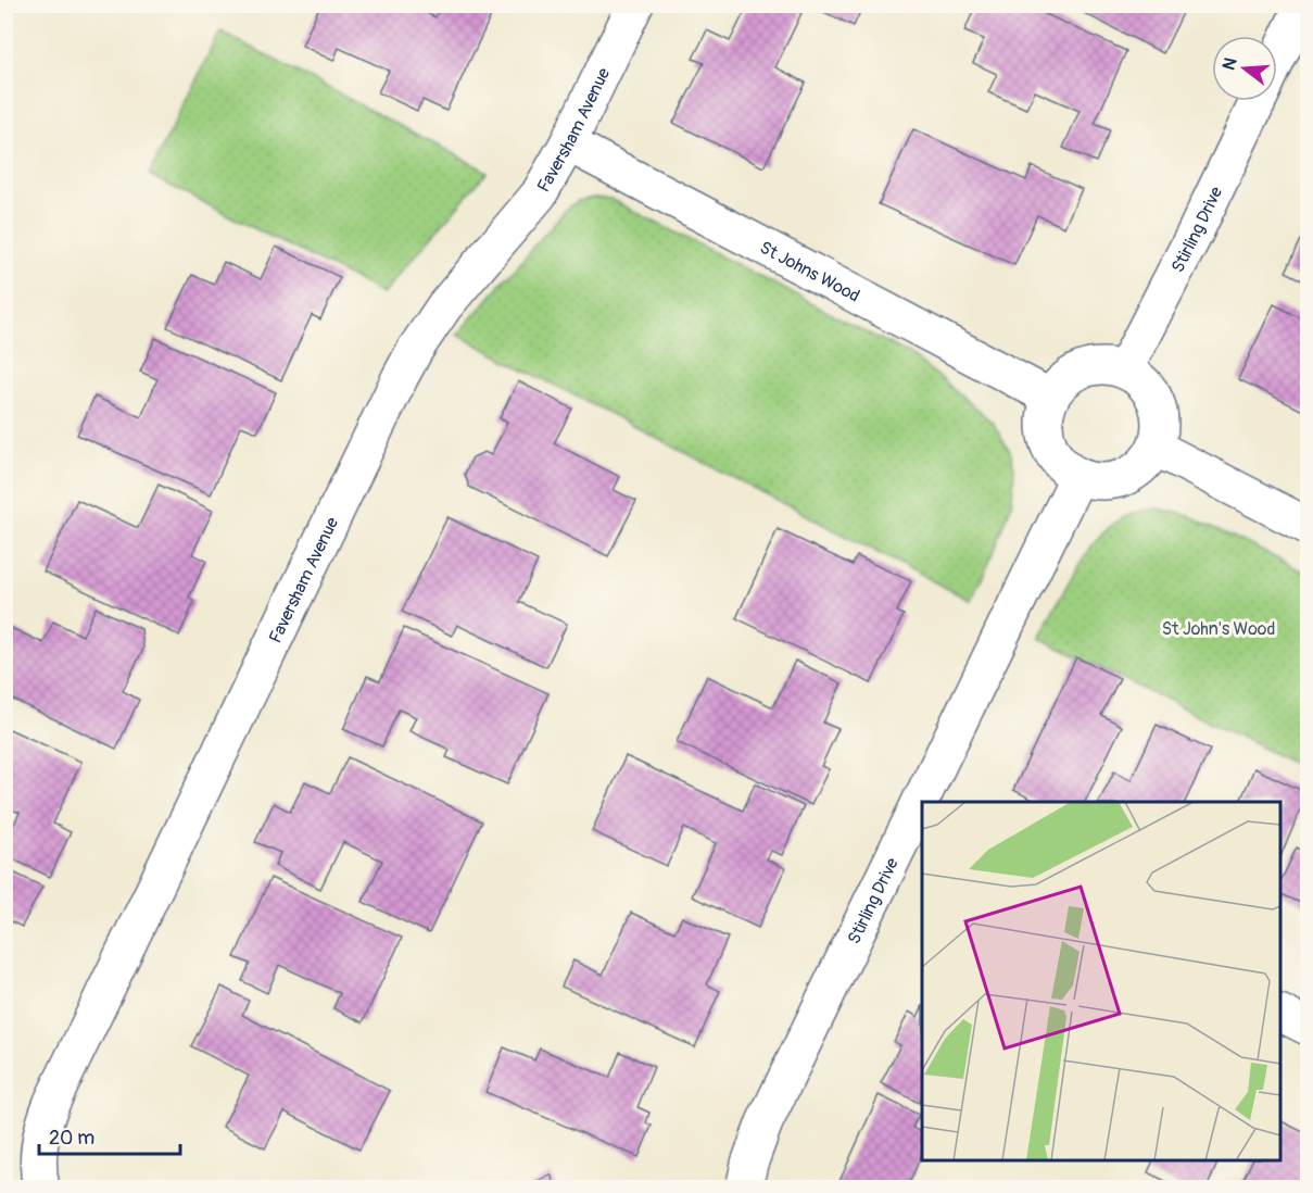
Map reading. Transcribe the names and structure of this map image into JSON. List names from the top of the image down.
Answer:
{
  "streets": {
    "street": ["Faversham Avenue", "Stirling Drive", "St Johns Wood"]
  },
  "crossings": [
    ["Faversham Avenue", "St Johns Wood"],
    ["Stirling Drive", "St Johns Wood"]
  ],
  "parks": ["St John's Wood"],
  "scale_bar": "20 m",
  "north": "left"
}
